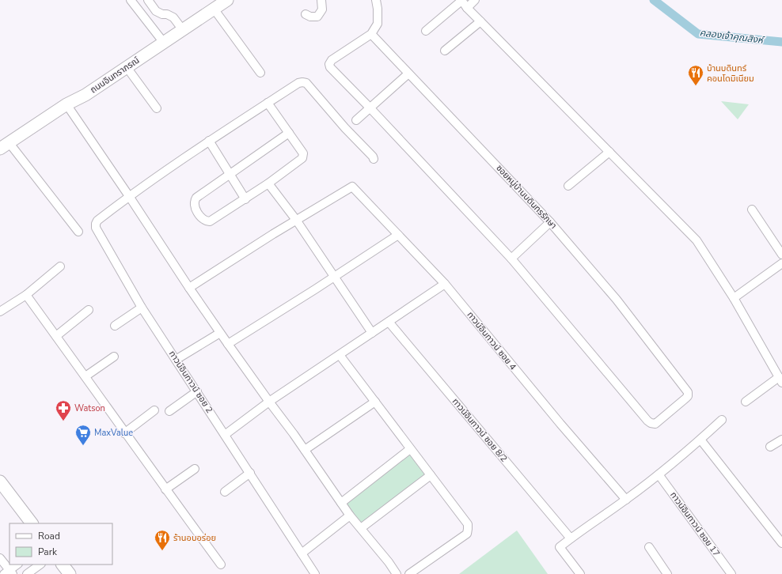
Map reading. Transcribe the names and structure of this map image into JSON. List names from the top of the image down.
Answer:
{
  "streets": {
    "street": [
      "ถนนอินทราภรณ์",
      "ซอยหมู่บ้านบดินทรรักษา",
      "ทาวน์อินทาวน์ ซอย 4",
      "ทาวน์อินทาวน์ ซอย 2",
      "ทาวน์อินทาวน์ ซอย 8/2",
      "ทาวน์อินทาวน์ ซอย 17"
    ]
  },
  "water": ["คลองเจ้าคุณสิงห์"],
  "places": {
    "restaurant": ["บ้านบดินทร์ คอนโดมิเนียม", "ร้านอบอร่อย"],
    "pharmacy": ["Watson"],
    "supermarket": ["MaxValue"]
  },
  "legend": ["Road", "Park"]
}
